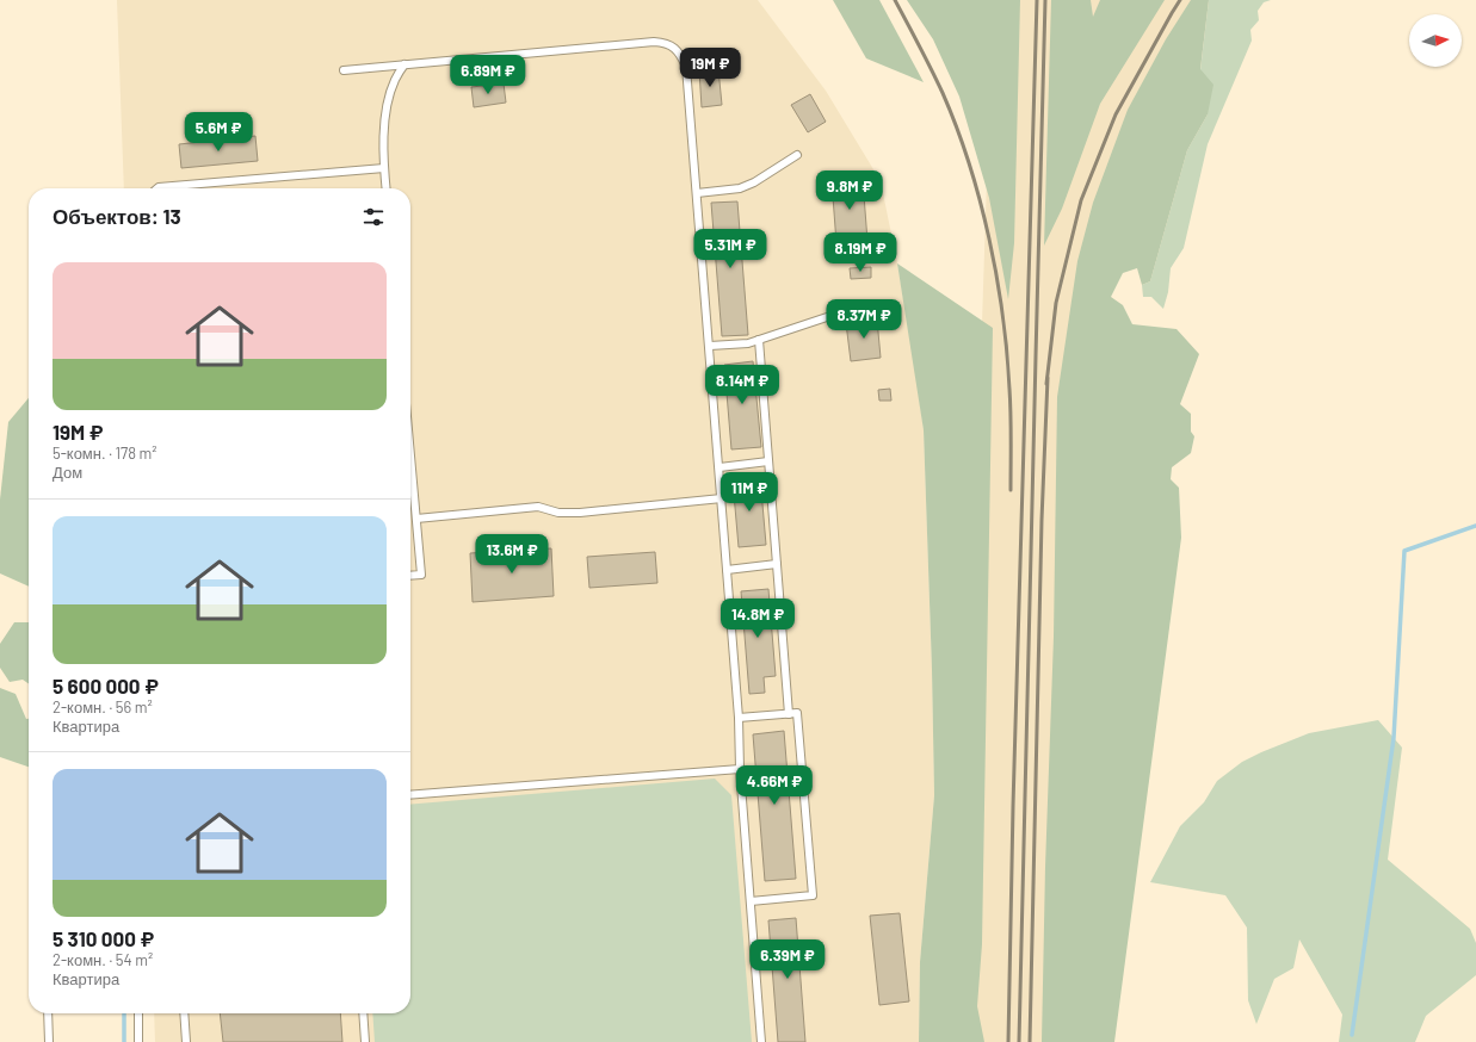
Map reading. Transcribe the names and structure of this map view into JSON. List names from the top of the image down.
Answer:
{
  "north": "right",
  "page": {
    "price": [
      "19M ₽",
      "6.89M ₽",
      "5.6M ₽",
      "9.8M ₽",
      "5.31M ₽",
      "8.19M ₽",
      "8.37M ₽",
      "8.14M ₽",
      "11M ₽",
      "13.6M ₽",
      "14.8M ₽",
      "4.66M ₽",
      "6.39M ₽"
    ],
    "heading": "Объектов: 13",
    "list": [
      {
        "name": "19M ₽",
        "note": "5-комн. · 178 m² · Дом"
      },
      {
        "name": "5 600 000 ₽",
        "note": "2-комн. · 56 m² · Квартира"
      },
      {
        "name": "5 310 000 ₽",
        "note": "2-комн. · 54 m² · Квартира"
      }
    ]
  }
}
